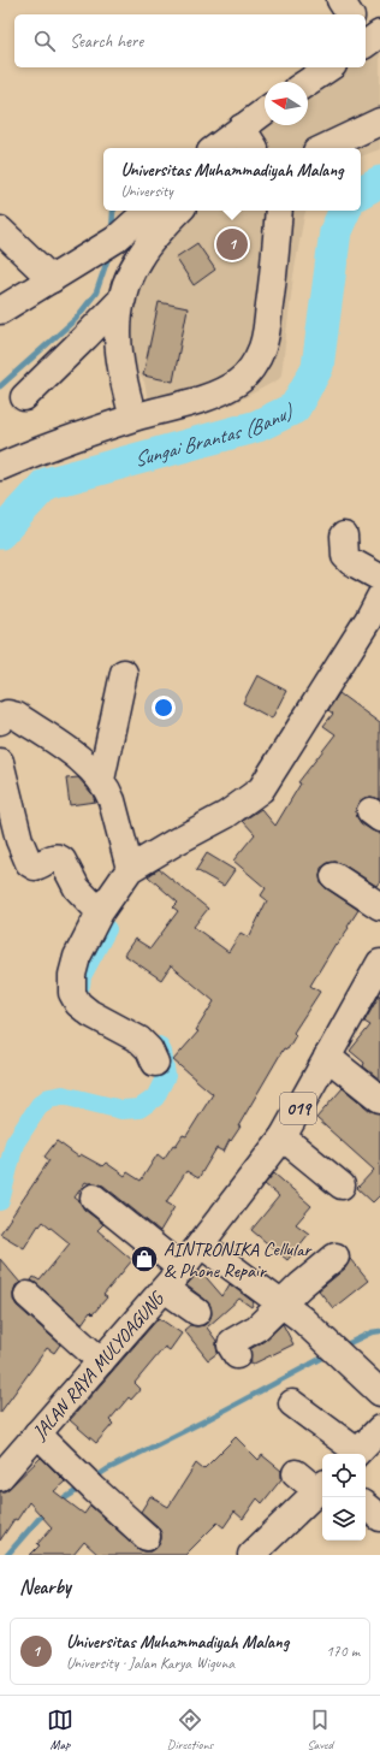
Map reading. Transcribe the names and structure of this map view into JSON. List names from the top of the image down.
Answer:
{
  "streets": {
    "street": ["019", "JALAN RAYA MULYOAGUNG"]
  },
  "water": ["Sungai Brantas (Banu)"],
  "places": {
    "shop": ["AINTRONIKA Cellular & Phone Repair"]
  },
  "north": "left",
  "page": {
    "search": "Search here",
    "popup": ["Universitas Muhammadiyah Malang", "University"],
    "pins": "1",
    "heading": "Nearby",
    "list": [
      {
        "mark": "1",
        "name": "Universitas Muhammadiyah Malang",
        "note": "University · Jalan Karya Wiguna",
        "value": "170 m"
      }
    ],
    "nav": ["Map", "Directions", "Saved"]
  }
}
